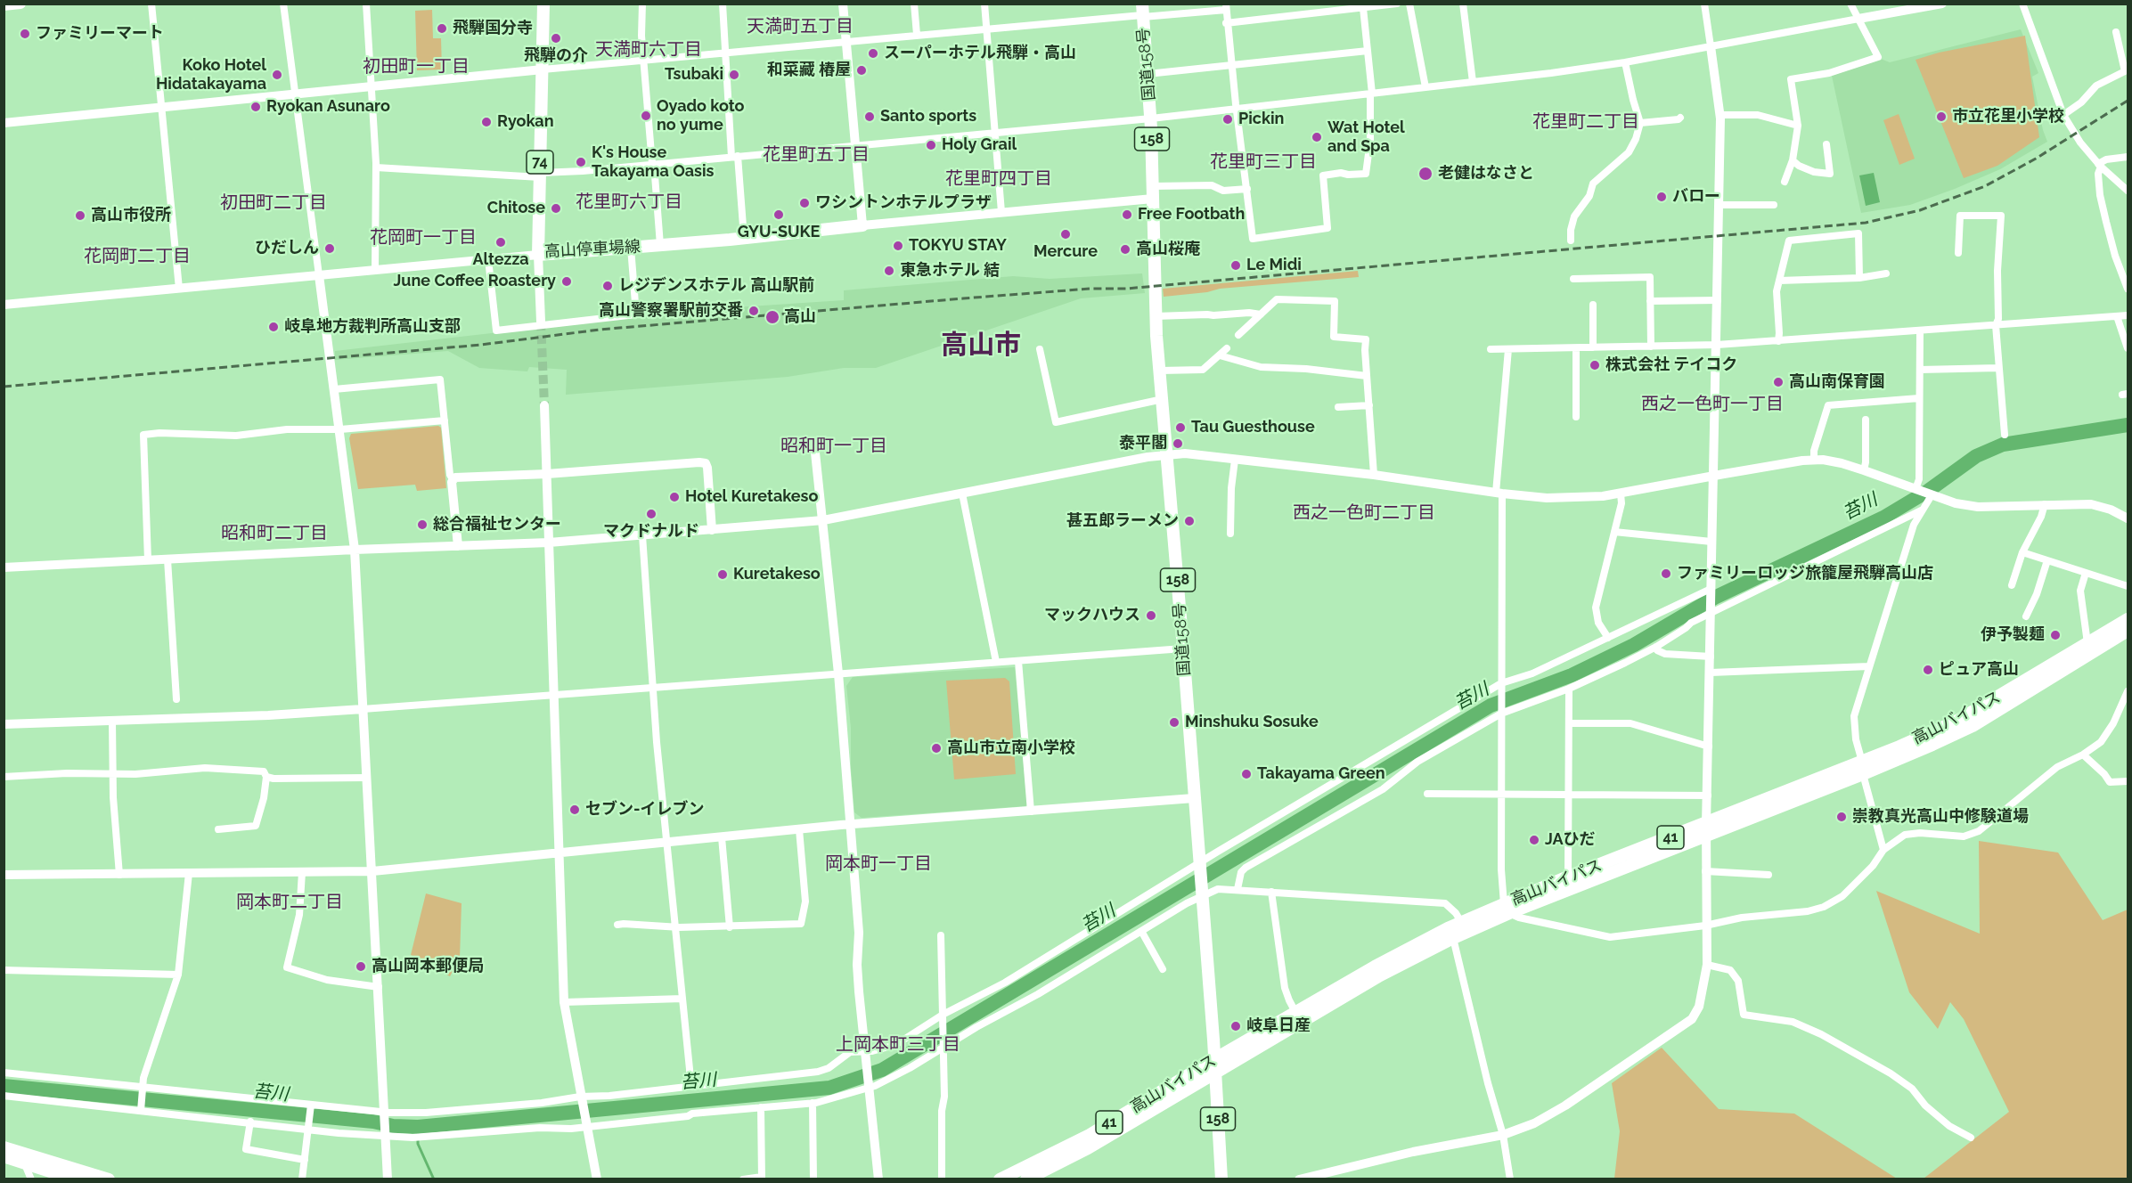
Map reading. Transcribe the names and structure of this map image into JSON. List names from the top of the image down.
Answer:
{
  "streets": {
    "main road": [
      "国道158号",
      "158",
      "74",
      "高山停車場線",
      "高山バイパス",
      "41"
    ]
  },
  "crossings": [
    ["国道158号", "高山バイパス"]
  ],
  "districts": [
    "天満町五丁目",
    "天満町六丁目",
    "初田町一丁目",
    "花里町二丁目",
    "花里町五丁目",
    "花里町三丁目",
    "花里町四丁目",
    "花里町六丁目",
    "初田町二丁目",
    "花岡町一丁目",
    "花岡町二丁目",
    "高山市",
    "西之一色町一丁目",
    "昭和町一丁目",
    "西之一色町二丁目",
    "昭和町二丁目",
    "岡本町一丁目",
    "岡本町二丁目",
    "上岡本町三丁目"
  ],
  "water": ["苔川"],
  "places": [
    "飛騨国分寺",
    "ファミリーマート",
    "飛騨の介",
    "スーパーホテル飛騨・高山",
    "和菜藏 樁屋",
    "Koko Hotel Hidatakayama",
    "Tsubaki",
    "Ryokan Asunaro",
    "Oyado koto no yume",
    "Santo sports",
    "市立花里小学校",
    "Pickin",
    "Ryokan",
    "Wat Hotel and Spa",
    "Holy Grail",
    "K's House Takayama Oasis",
    "老健はなさと",
    "バロー",
    "ワシントンホテルプラザ",
    "Chitose",
    "GYU-SUKE",
    "Free Footbath",
    "高山市役所",
    "Mercure",
    "Altezza",
    "TOKYU STAY",
    "ひだしん",
    "高山桜庵",
    "Le Midi",
    "東急ホテル 結",
    "June Coffee Roastery",
    "レジデンスホテル 高山駅前",
    "高山警察署駅前交番",
    "高山",
    "岐阜地方裁判所高山支部",
    "株式会社 テイコク",
    "高山南保育園",
    "Tau Guesthouse",
    "泰平閣",
    "Hotel Kuretakeso",
    "マクドナルド",
    "甚五郎ラーメン",
    "総合福祉センター",
    "ファミリーロッジ旅籠屋飛騨高山店",
    "Kuretakeso",
    "マックハウス",
    "伊予製麺",
    "ピュア高山",
    "Minshuku Sosuke",
    "高山市立南小学校",
    "Takayama Green",
    "セブン-イレブン",
    "崇教真光高山中修験道場",
    "JAひだ",
    "高山岡本郵便局",
    "岐阜日産"
  ]
}
